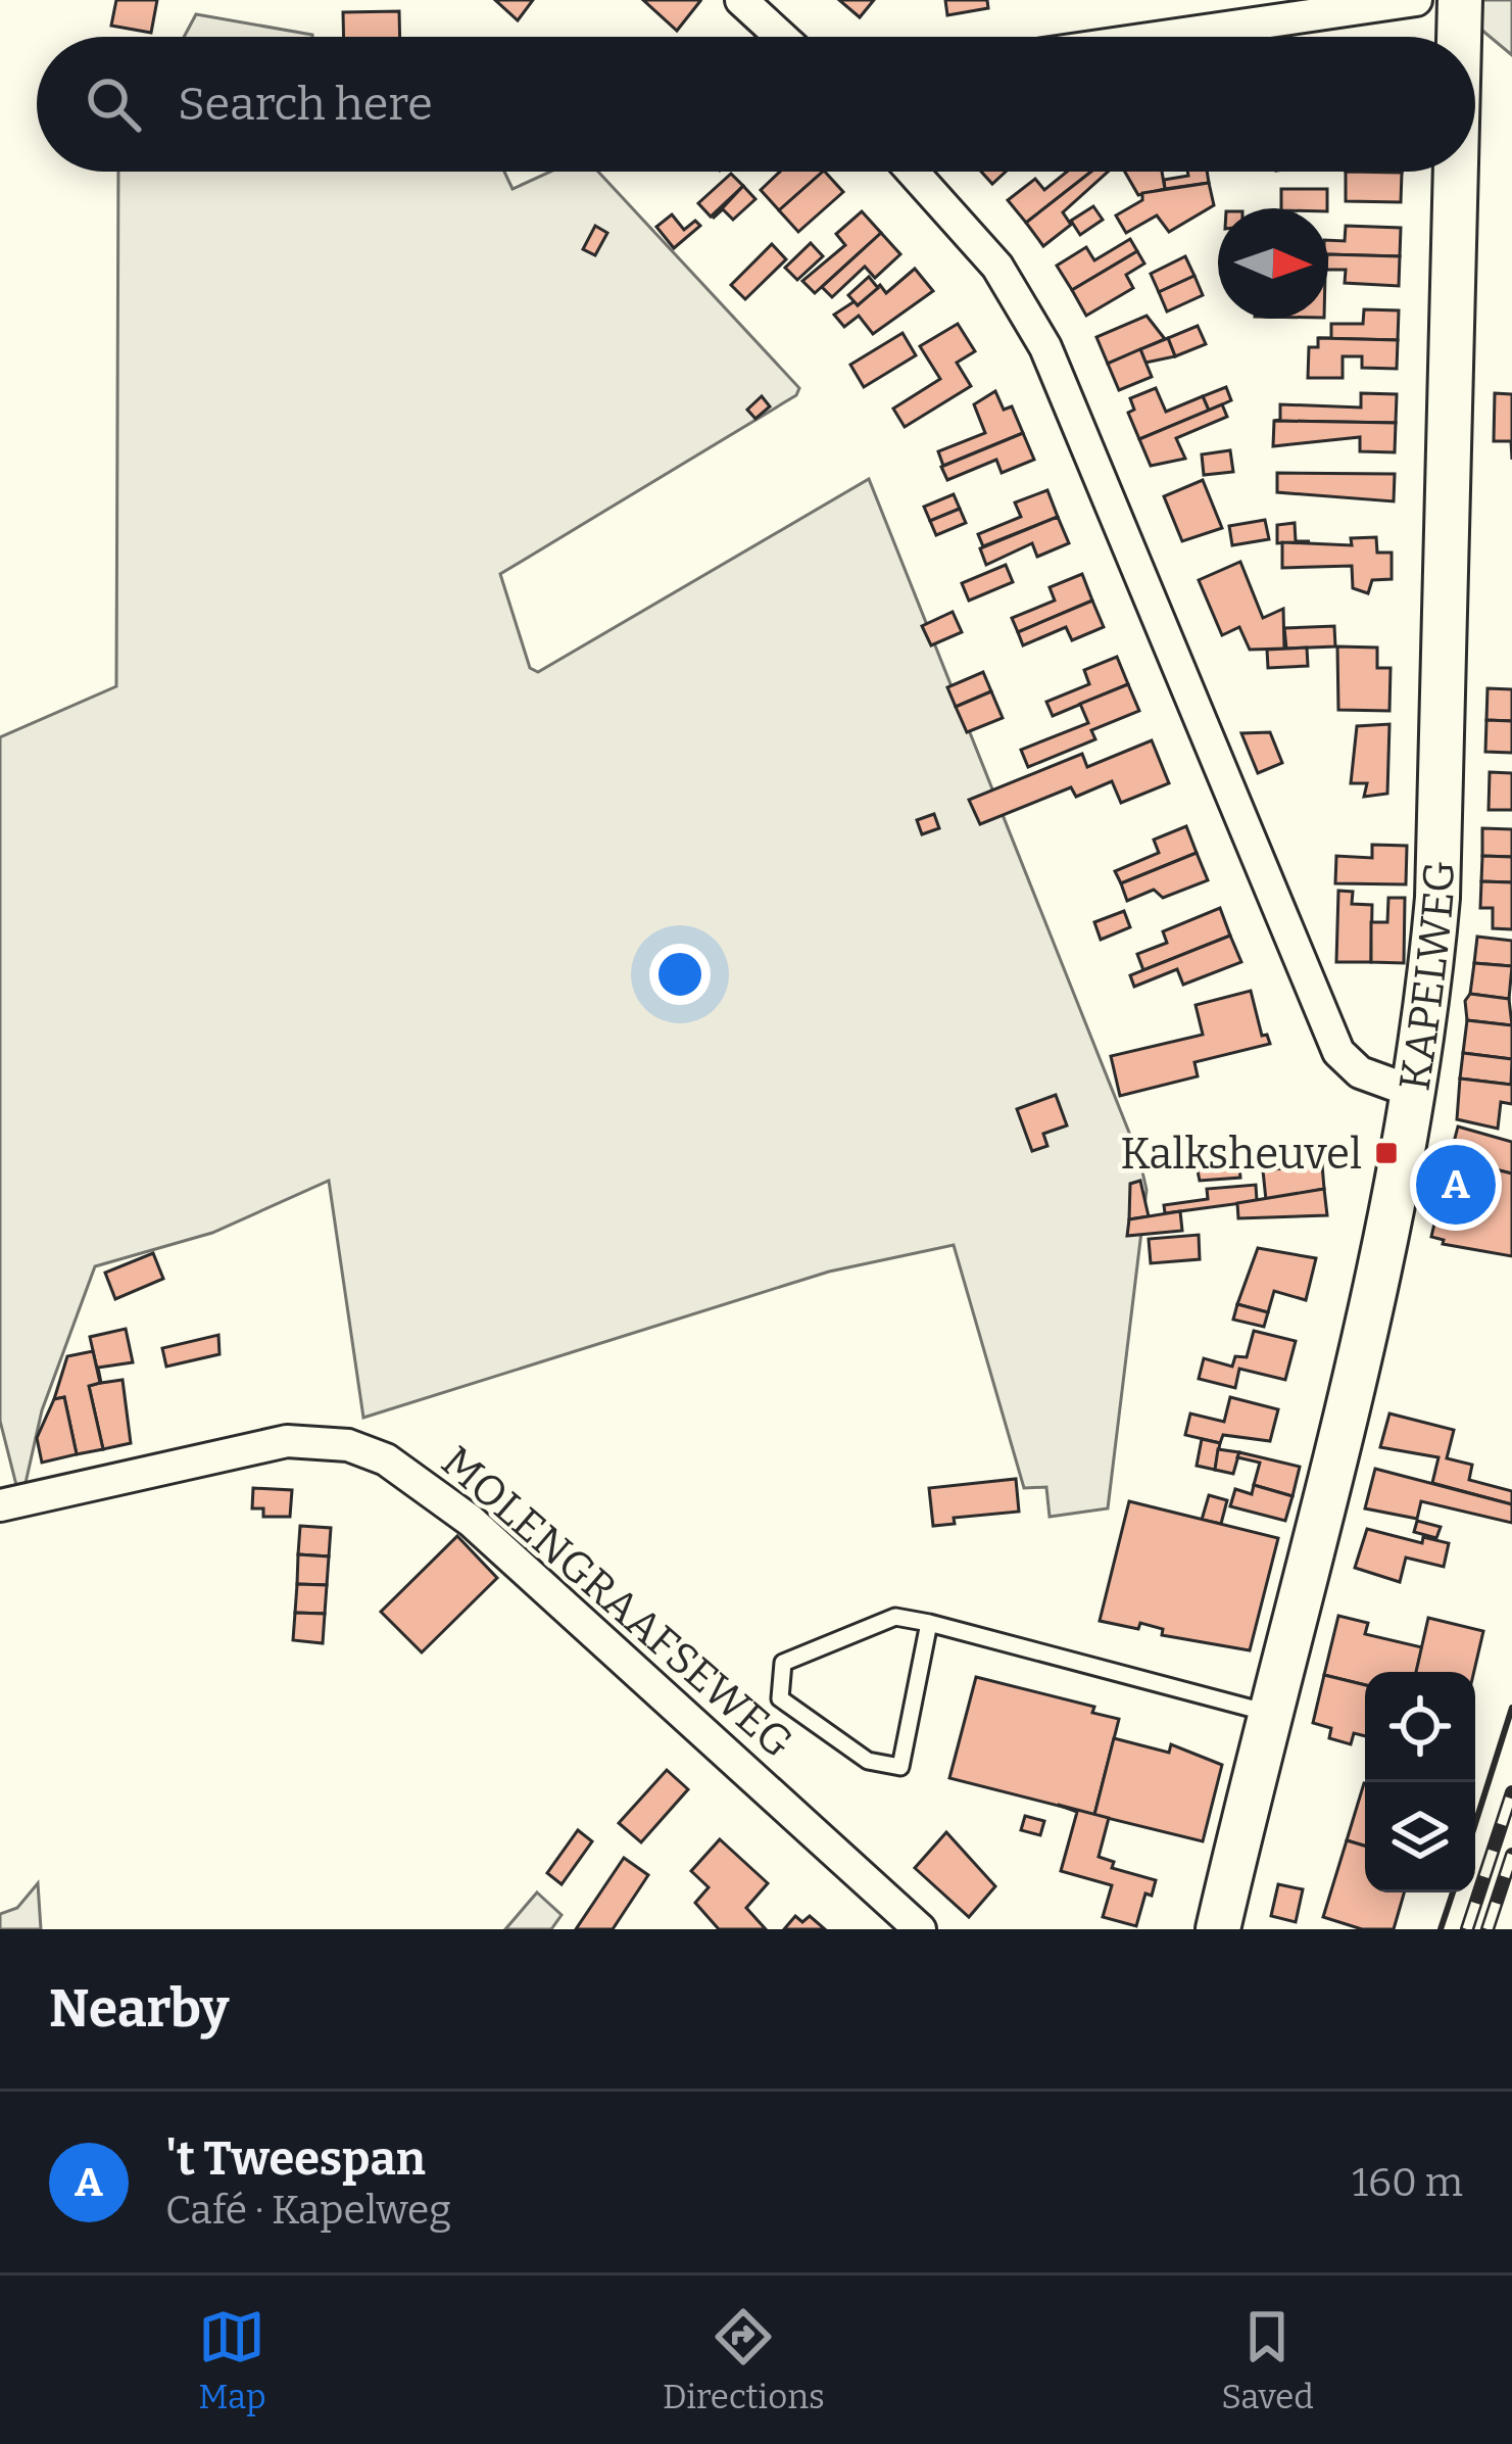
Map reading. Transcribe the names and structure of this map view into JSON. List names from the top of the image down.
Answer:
{
  "streets": {
    "main road": ["KAPELWEG"],
    "street": ["MOLENGRAAFSEWEG"]
  },
  "places": {
    "transit": ["Kalksheuvel"]
  },
  "north": "right",
  "page": {
    "search": "Search here",
    "pins": "A",
    "heading": "Nearby",
    "list": [
      {
        "mark": "A",
        "name": "'t Tweespan",
        "note": "Café · Kapelweg",
        "value": "160 m"
      }
    ],
    "nav": ["Map", "Directions", "Saved"]
  }
}
